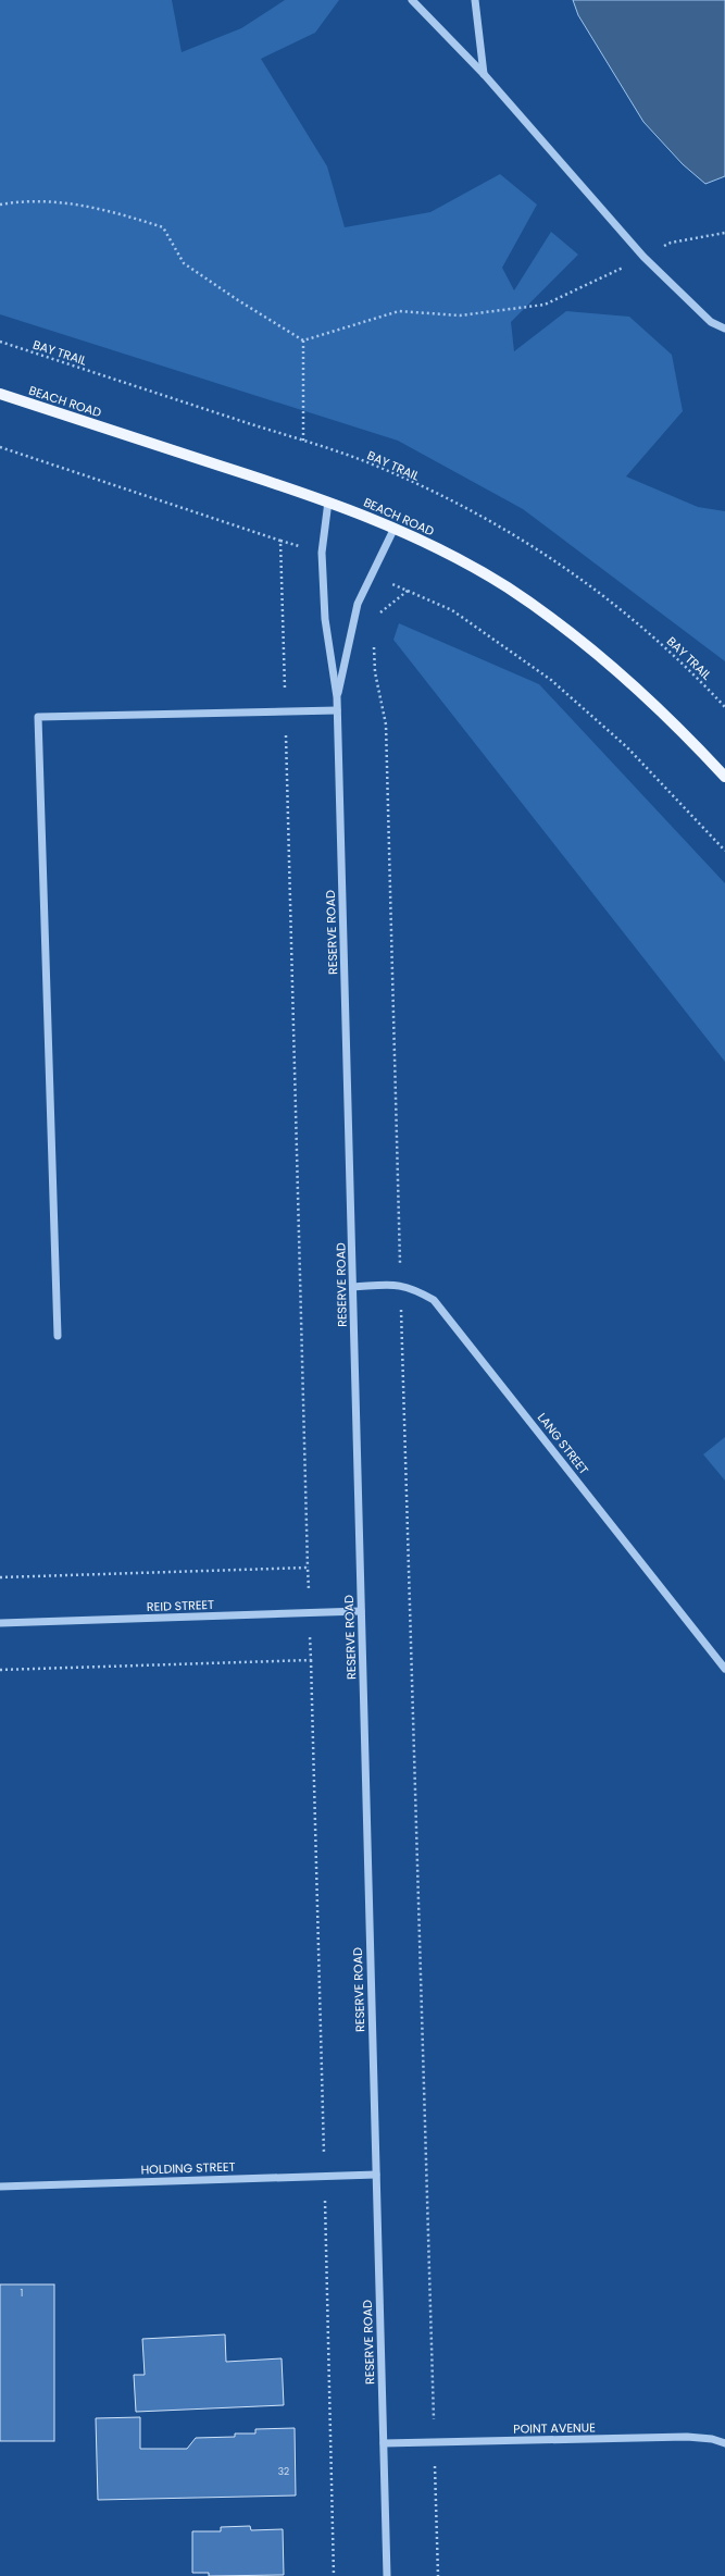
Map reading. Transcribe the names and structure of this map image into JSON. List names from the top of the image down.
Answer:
{
  "streets": {
    "main road": ["BEACH ROAD"],
    "street": [
      "RESERVE ROAD",
      "LANG STREET",
      "REID STREET",
      "HOLDING STREET",
      "POINT AVENUE"
    ],
    "path": ["BAY TRAIL"]
  },
  "crossings": [
    ["BEACH ROAD", "RESERVE ROAD"],
    ["RESERVE ROAD", "LANG STREET"],
    ["RESERVE ROAD", "REID STREET"],
    ["RESERVE ROAD", "HOLDING STREET"],
    ["RESERVE ROAD", "POINT AVENUE"]
  ],
  "house_numbers": ["1", "32"]
}
